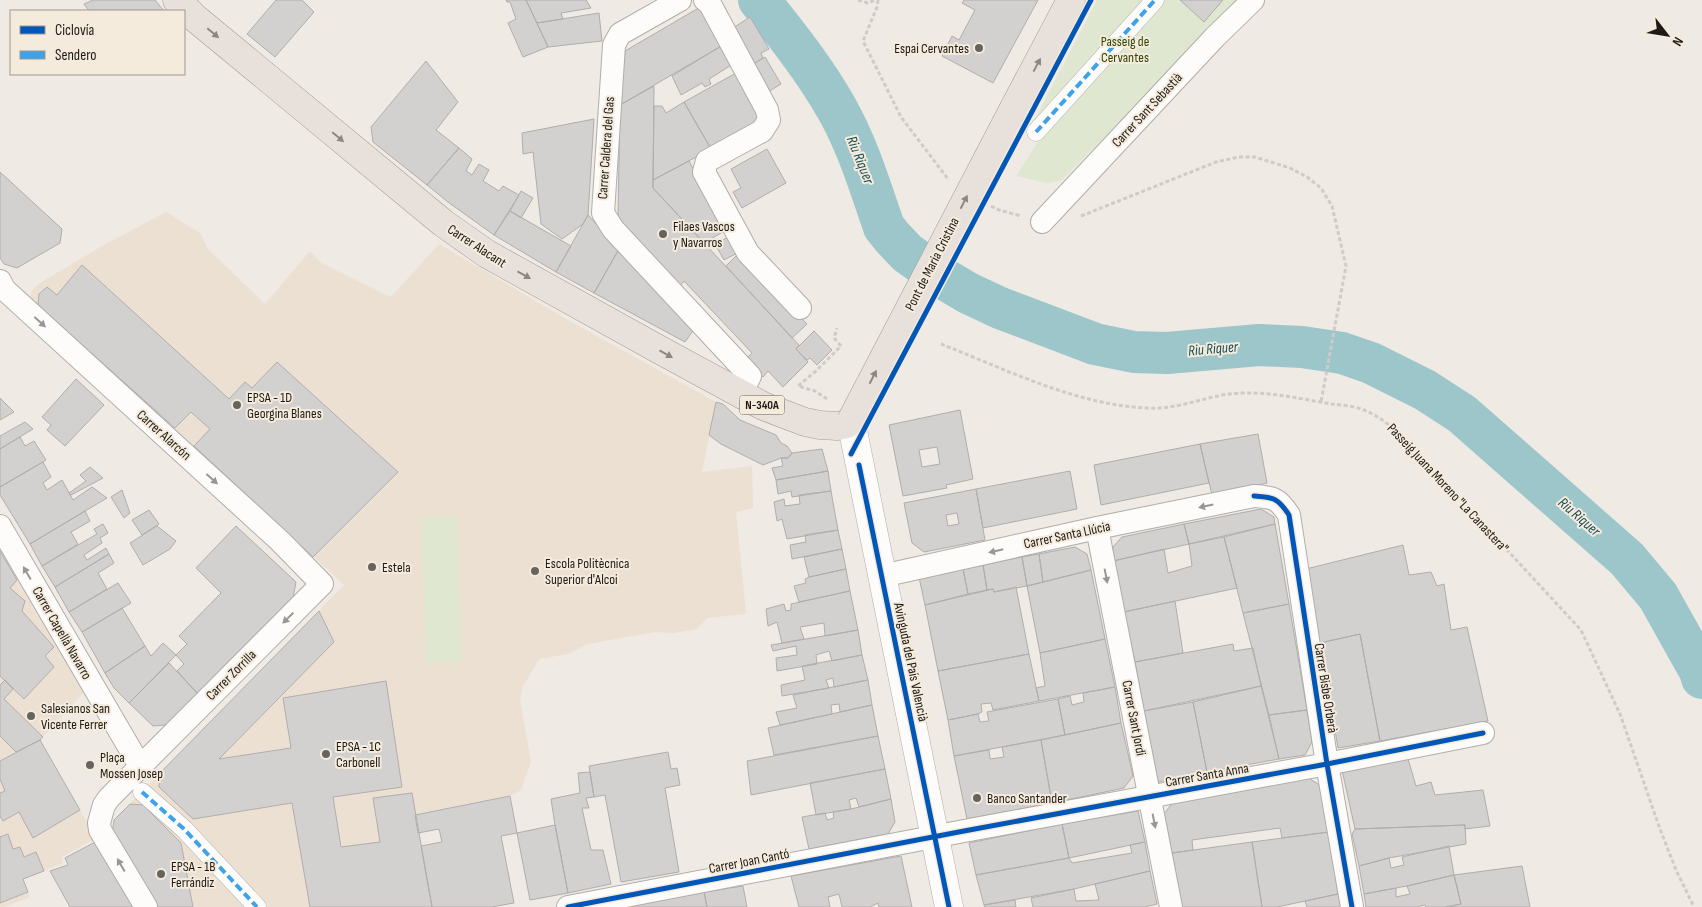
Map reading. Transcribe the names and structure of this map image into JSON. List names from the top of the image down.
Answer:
{
  "streets": {
    "main road": [
      "Carrer Alacant",
      "Pont de Maria Cristina",
      "N-340A",
      "Avinguda del País Valencià"
    ],
    "street": [
      "Carrer Sant Sebastià",
      "Carrer Caldera del Gas",
      "Carrer Alarcón",
      "Carrer Santa Llúcia",
      "Carrer Capellà Navarro",
      "Carrer Zorrilla",
      "Carrer Bisbe Orberà",
      "Carrer Sant Jordi",
      "Carrer Santa Anna",
      "Carrer Joan Cantó"
    ],
    "path": ["Passeig Juana Moreno \"La Canastera\""]
  },
  "crossings": [
    ["Carrer Caldera del Gas", "Carrer Alacant"],
    ["Carrer Alacant", "Pont de Maria Cristina"],
    ["Carrer Alacant", "Avinguda del País Valencià"],
    ["Pont de Maria Cristina", "Avinguda del País Valencià"],
    ["Carrer Alarcón", "Carrer Zorrilla"],
    ["Carrer Santa Llúcia", "Avinguda del País Valencià"],
    ["Carrer Santa Llúcia", "Carrer Bisbe Orberà"],
    ["Carrer Santa Llúcia", "Carrer Sant Jordi"],
    ["Carrer Capellà Navarro", "Carrer Zorrilla"],
    ["Avinguda del País Valencià", "Carrer Santa Anna"],
    ["Avinguda del País Valencià", "Carrer Joan Cantó"],
    ["Carrer Bisbe Orberà", "Carrer Santa Anna"],
    ["Carrer Sant Jordi", "Carrer Santa Anna"],
    ["Carrer Santa Anna", "Carrer Joan Cantó"]
  ],
  "one_way": [
    "Carrer Alacant",
    "Pont de Maria Cristina",
    "Carrer Alarcón",
    "Carrer Santa Llúcia",
    "Carrer Capellà Navarro",
    "Carrer Sant Jordi"
  ],
  "water": ["Riu Riquer"],
  "parks": ["Passeig de Cervantes"],
  "places": [
    "Espai Cervantes",
    "Filaes Vascos y Navarros",
    "EPSA - 1D Georgina Blanes",
    "Estela",
    "Escola Politècnica Superior d'Alcoi",
    "Salesianos San Vicente Ferrer",
    "EPSA - 1C Carbonell",
    "Plaça Mossen Josep",
    "Banco Santander",
    "EPSA - 1B Ferrándiz"
  ],
  "legend": ["Ciclovía", "Sendero"],
  "north": "bottom right"
}
